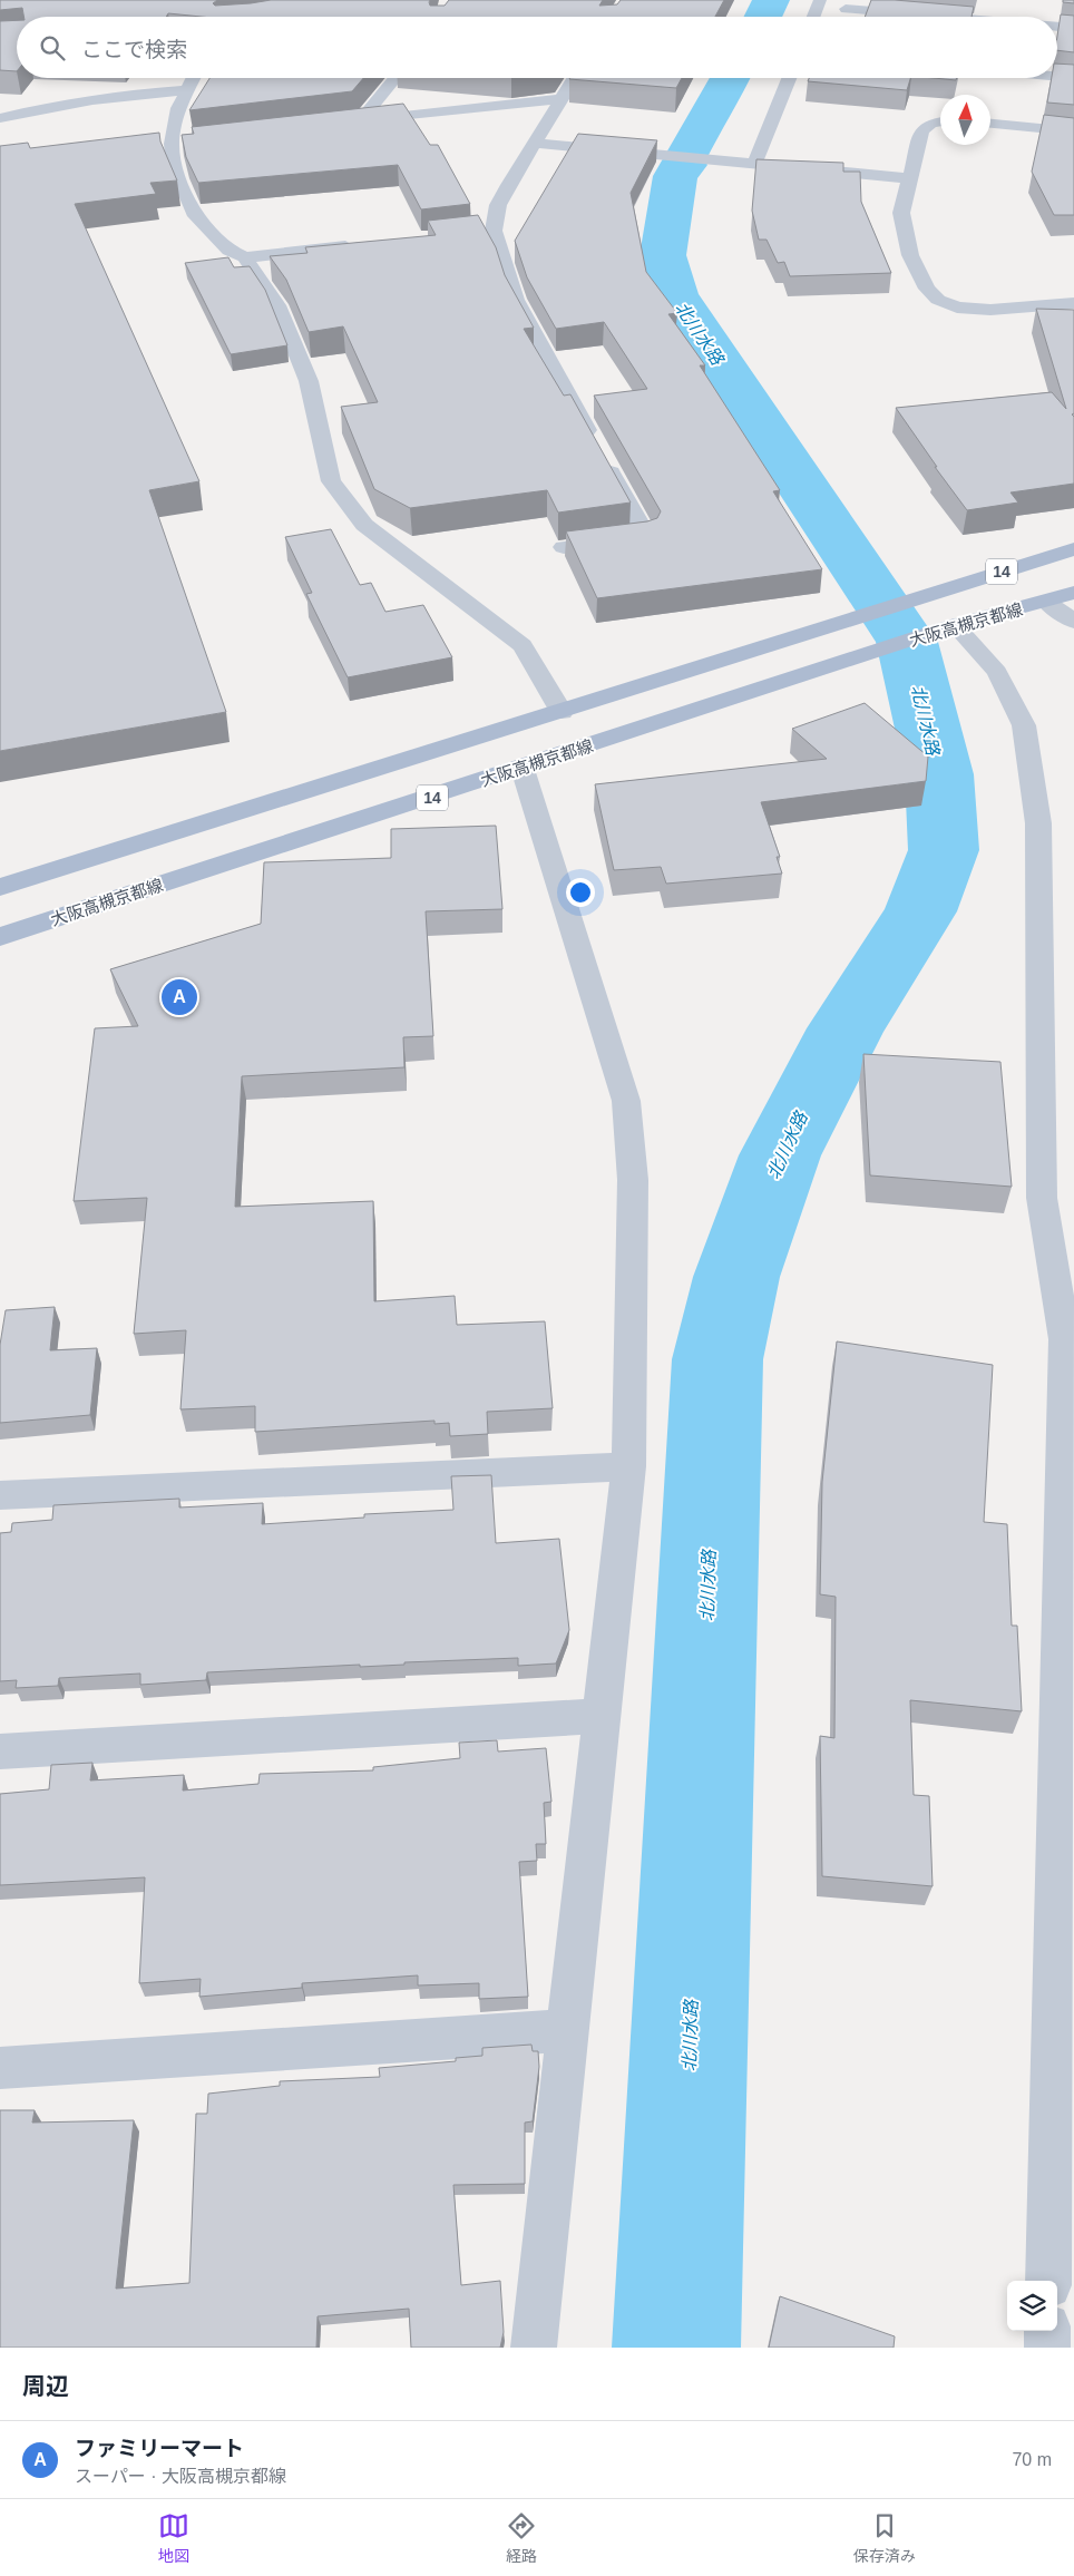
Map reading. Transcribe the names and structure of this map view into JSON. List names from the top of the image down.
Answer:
{
  "streets": {
    "main road": ["14", "大阪高槻京都線"]
  },
  "water": ["北川水路"],
  "north": "top",
  "page": {
    "search": "ここで検索",
    "pins": "A",
    "heading": "周辺",
    "list": [
      {
        "mark": "A",
        "name": "ファミリーマート",
        "note": "スーパー · 大阪高槻京都線",
        "value": "70 m"
      }
    ],
    "nav": ["地図", "経路", "保存済み"]
  }
}
